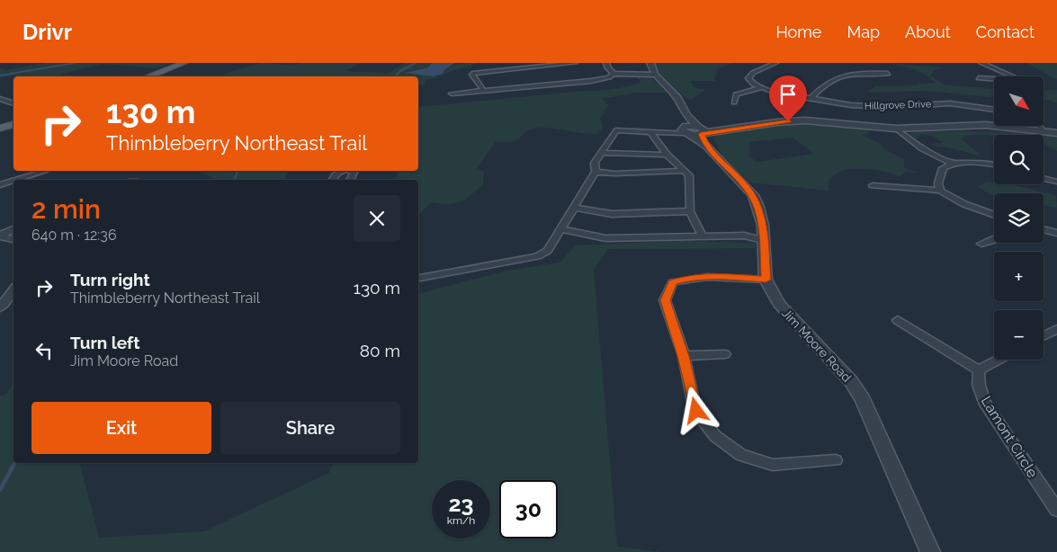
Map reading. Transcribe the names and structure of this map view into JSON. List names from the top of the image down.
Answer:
{
  "streets": {
    "street": ["Hillgrove Drive", "Jim Moore Road", "Lamont Circle"]
  },
  "north": "bottom right",
  "page": {
    "header": "Drivr",
    "nav": [
      "Home",
      "Map",
      "About",
      "Contact"
    ],
    "map_buttons": ["+", "−"],
    "turn": ["130 m", "Thimbleberry Northeast Trail"],
    "heading": ["2 min", "640 m · 12:36"],
    "list": [
      {
        "name": "Turn right",
        "note": "Thimbleberry Northeast Trail",
        "value": "130 m"
      },
      {
        "name": "Turn left",
        "note": "Jim Moore Road",
        "value": "80 m"
      }
    ],
    "buttons": ["Exit", "Share"],
    "speed": "23 km/h",
    "limit": "30"
  }
}
